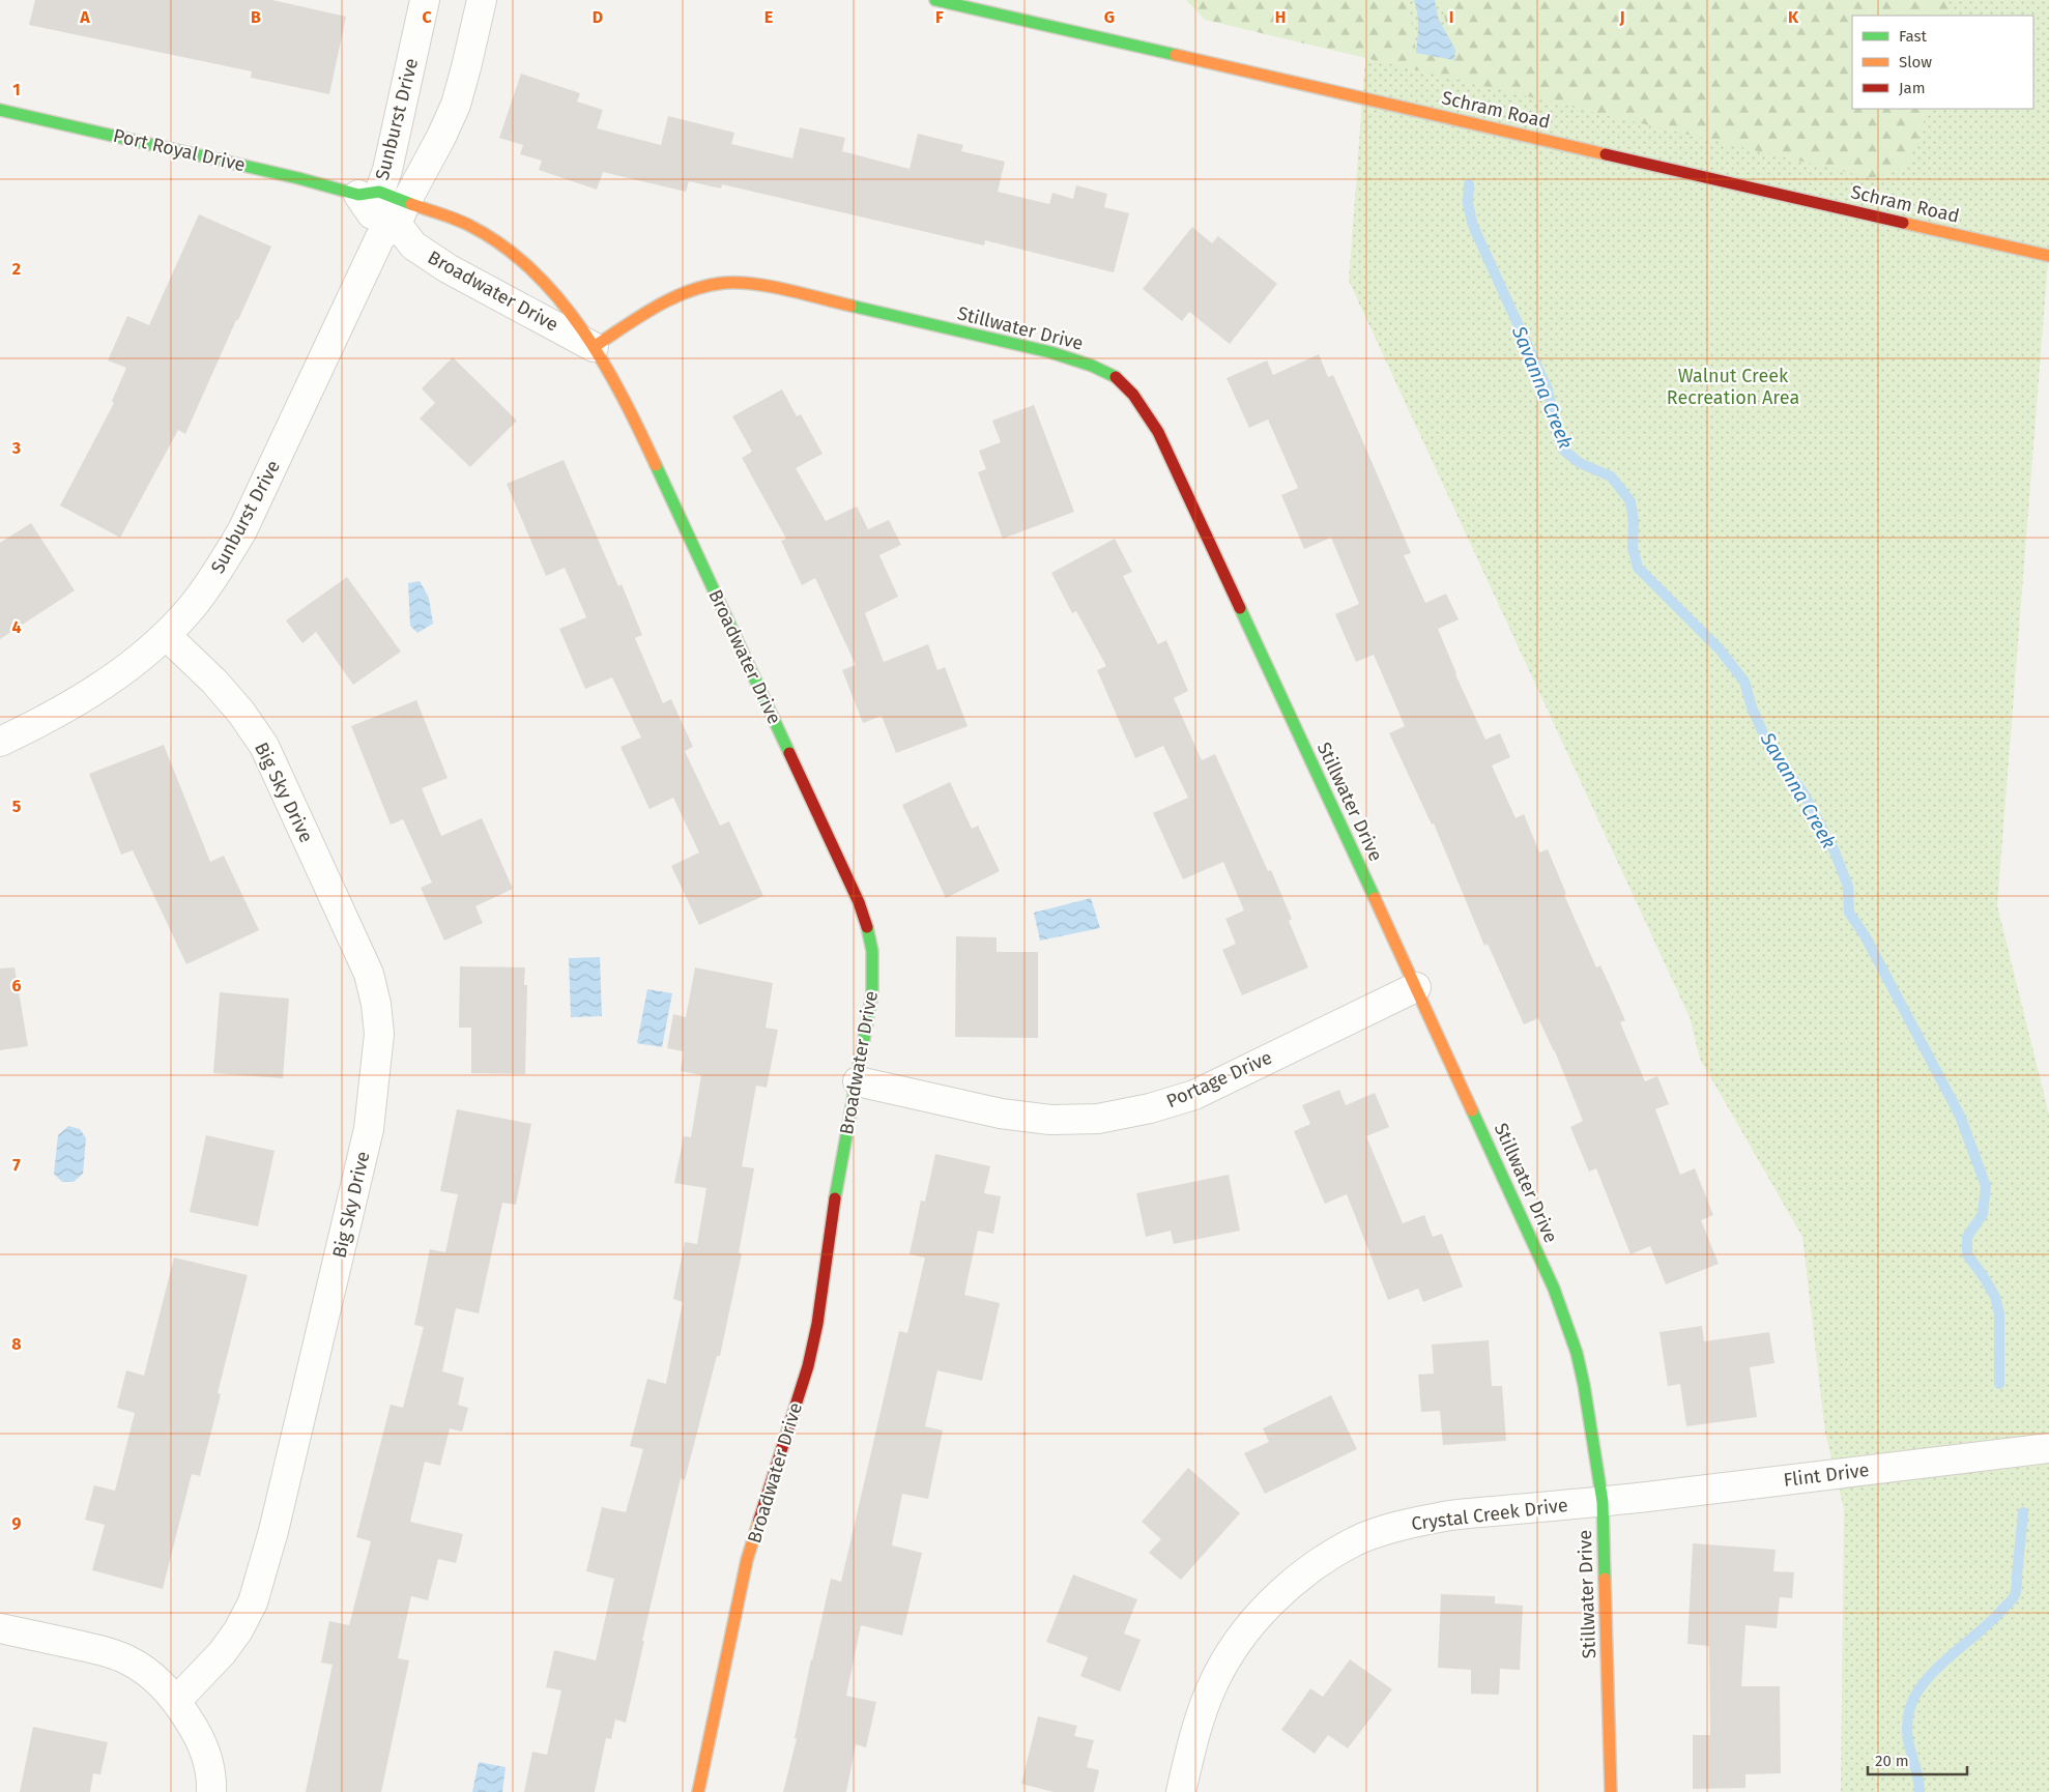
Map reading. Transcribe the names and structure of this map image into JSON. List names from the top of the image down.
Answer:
{
  "streets": {
    "street": [
      "Schram Road",
      "Sunburst Drive",
      "Port Royal Drive",
      "Broadwater Drive",
      "Stillwater Drive",
      "Big Sky Drive",
      "Portage Drive",
      "Flint Drive",
      "Crystal Creek Drive"
    ]
  },
  "crossings": [
    ["Sunburst Drive", "Port Royal Drive"],
    ["Sunburst Drive", "Broadwater Drive"],
    ["Sunburst Drive", "Big Sky Drive"],
    ["Port Royal Drive", "Broadwater Drive"],
    ["Broadwater Drive", "Stillwater Drive"],
    ["Broadwater Drive", "Portage Drive"],
    ["Stillwater Drive", "Portage Drive"],
    ["Stillwater Drive", "Flint Drive"],
    ["Stillwater Drive", "Crystal Creek Drive"],
    ["Flint Drive", "Crystal Creek Drive"]
  ],
  "water": ["Savanna Creek"],
  "parks": ["Walnut Creek Recreation Area"],
  "legend": ["Fast", "Slow", "Jam"],
  "scale_bar": "20 m",
  "grid": {
    "columns": [
      "A",
      "B",
      "C",
      "D",
      "E",
      "F",
      "G",
      "H",
      "I",
      "J",
      "K"
    ],
    "rows": [
      "1",
      "2",
      "3",
      "4",
      "5",
      "6",
      "7",
      "8",
      "9"
    ]
  }
}
